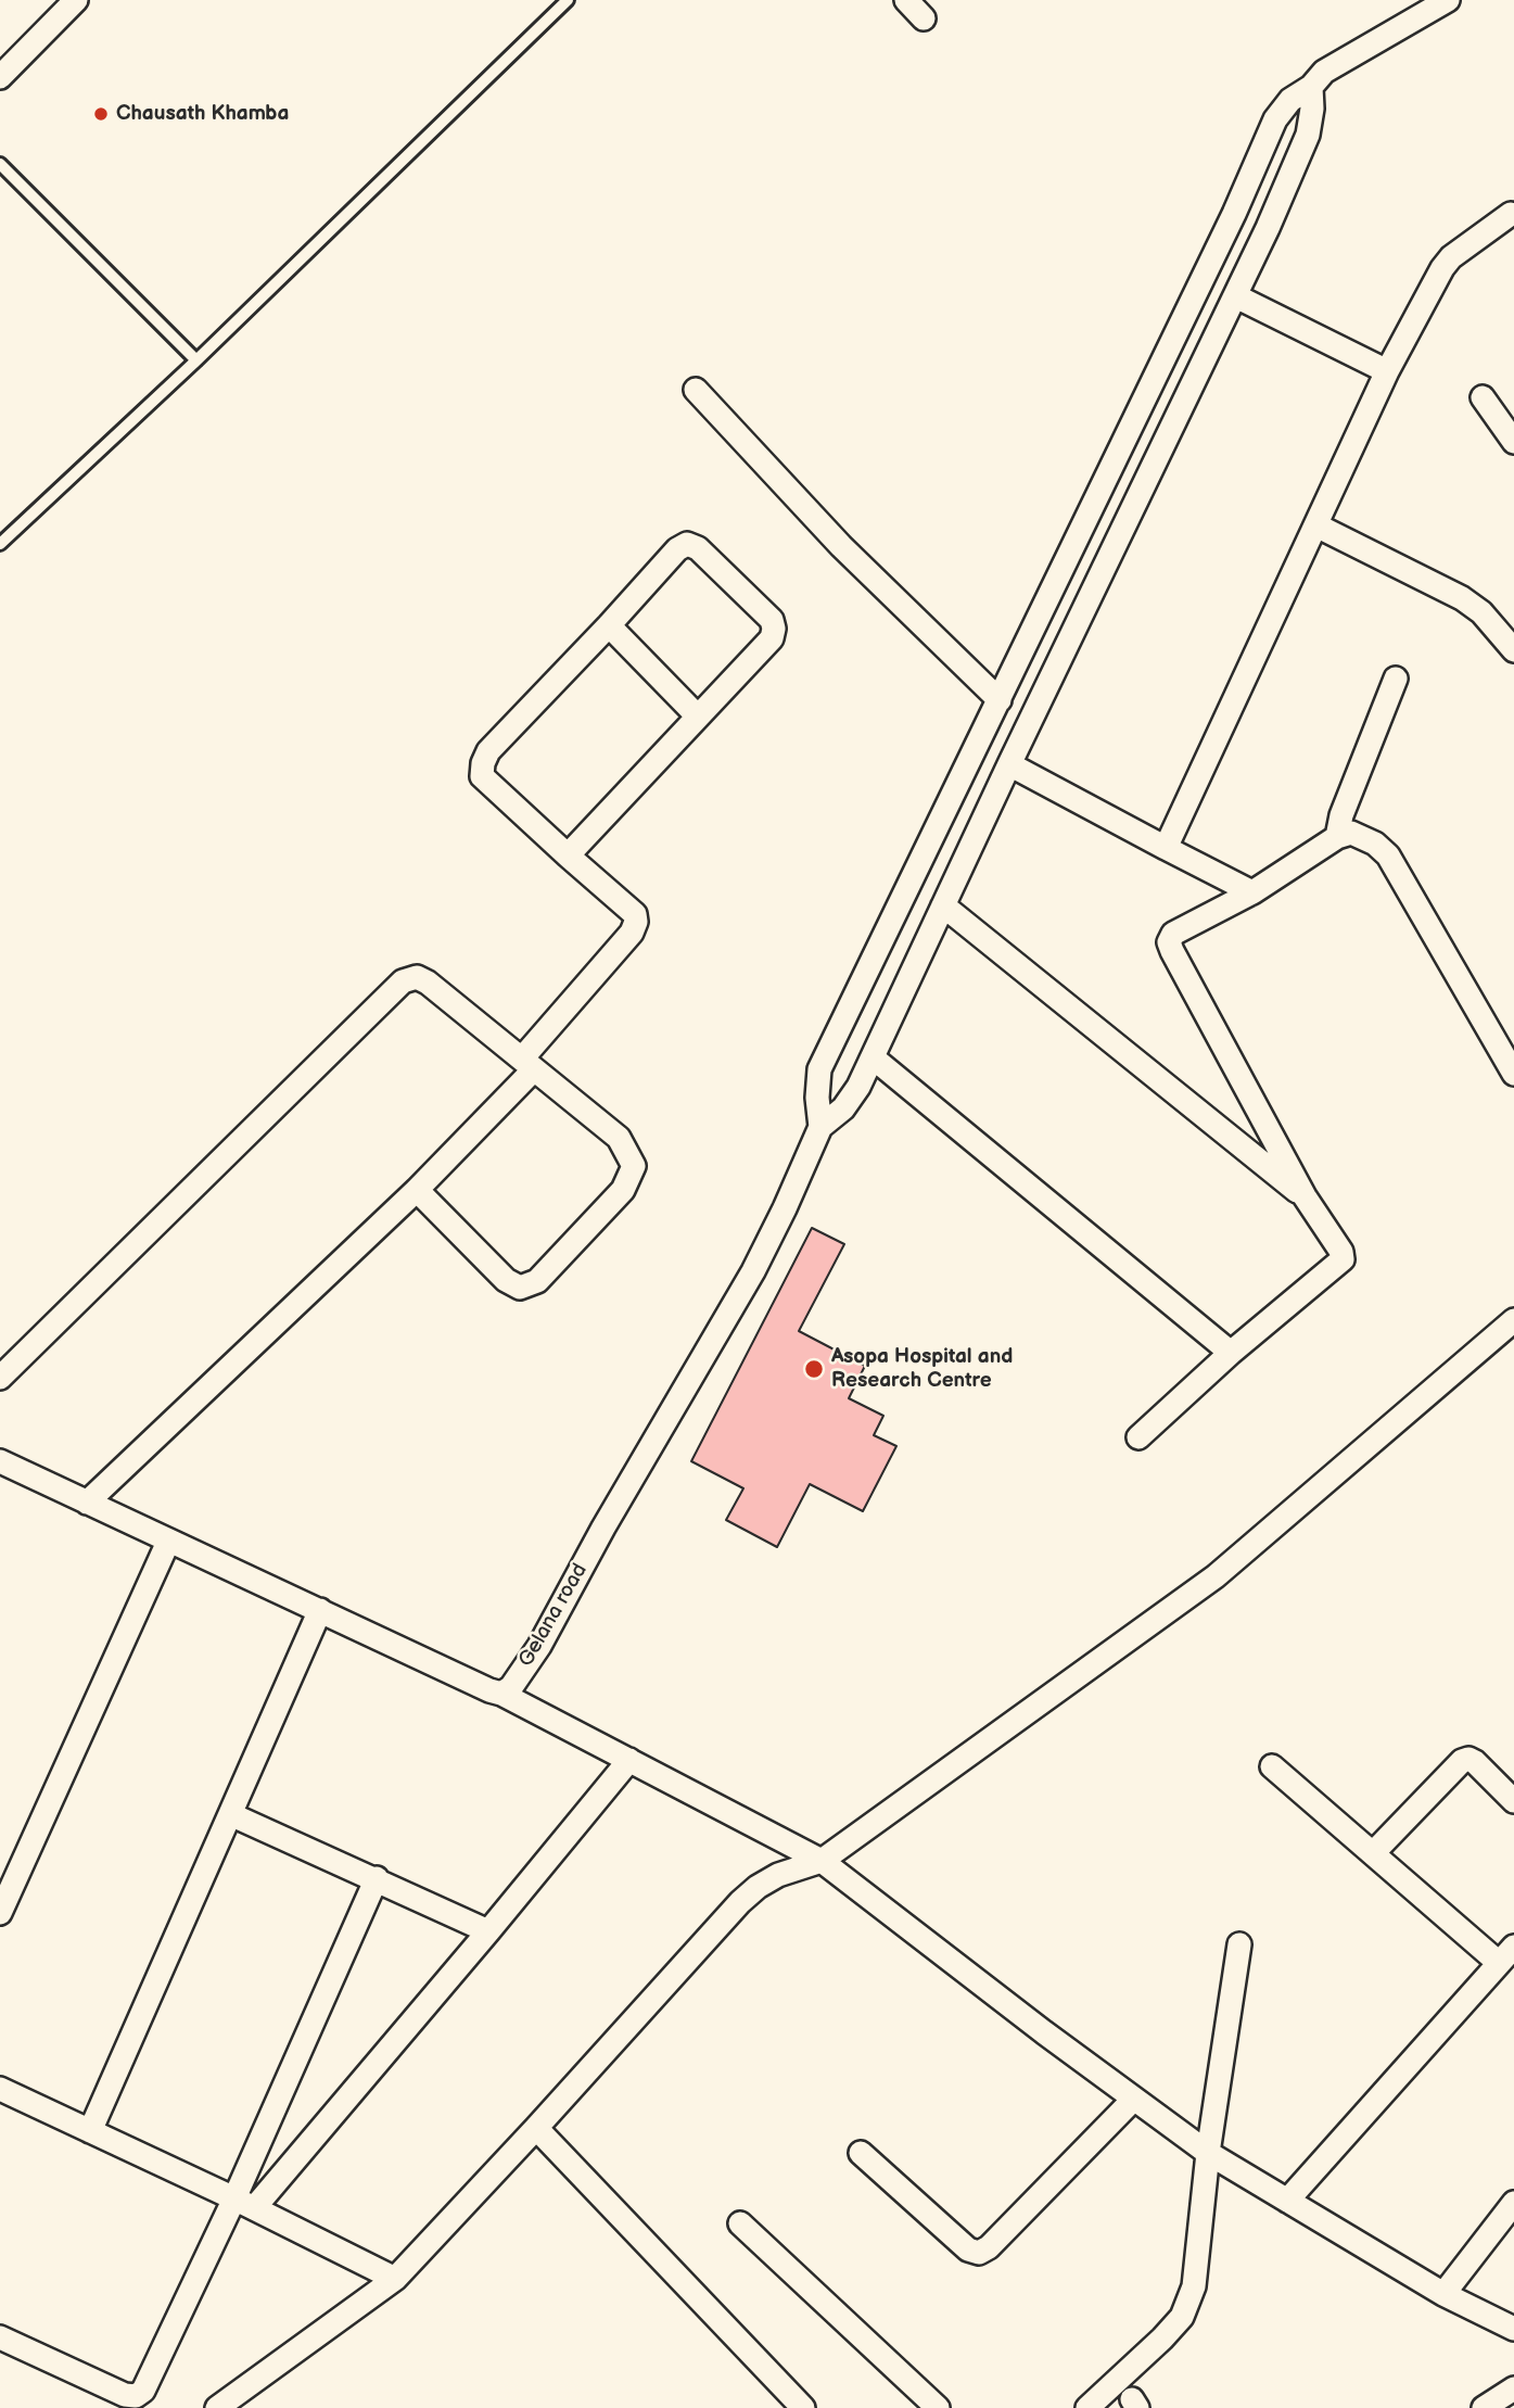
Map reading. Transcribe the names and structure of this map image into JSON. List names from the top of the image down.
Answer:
{
  "streets": {
    "street": ["Gelana road"]
  },
  "places": ["Chausath Khamba", "Asopa Hospital and Research Centre"]
}
